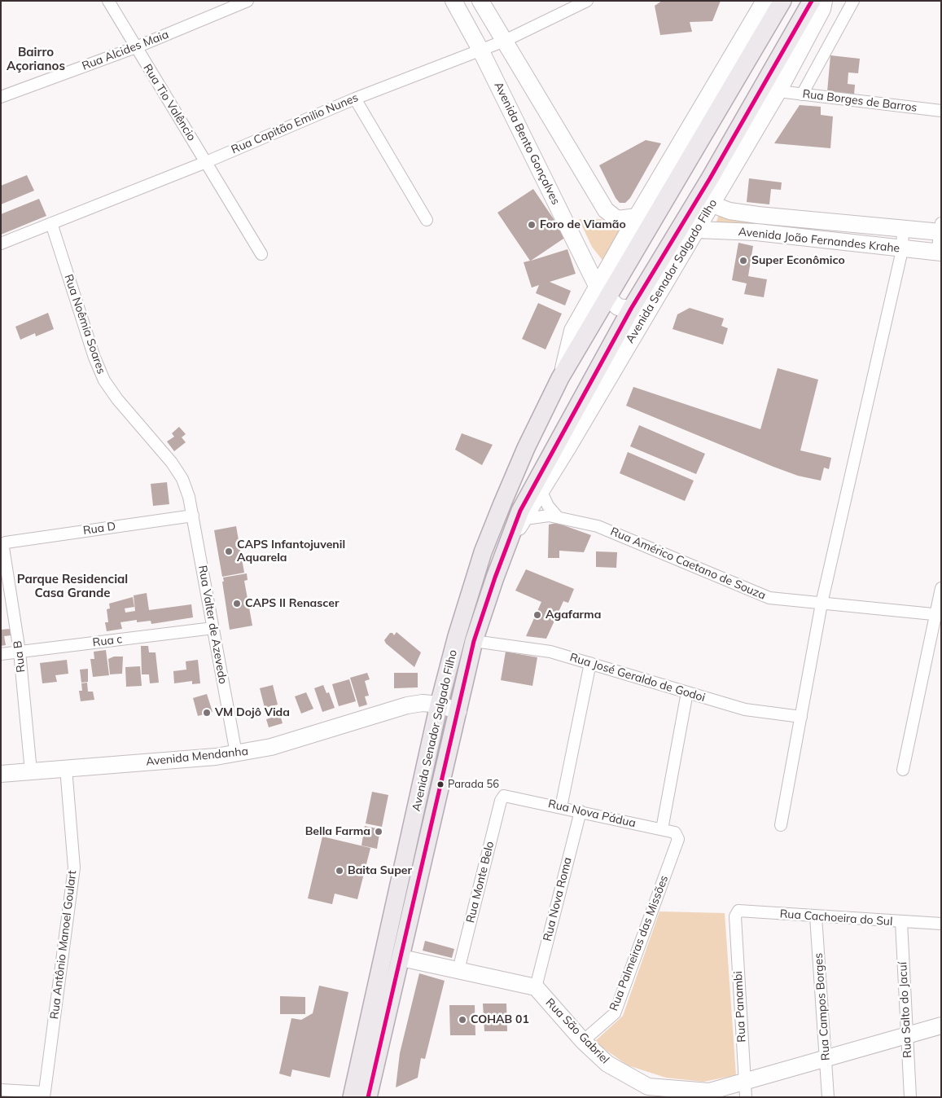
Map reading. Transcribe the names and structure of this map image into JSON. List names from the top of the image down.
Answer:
{
  "streets": {
    "main road": [
      "Avenida Bento Gonçalves",
      "Avenida João Fernandes Krahe",
      "Avenida Senador Salgado Filho",
      "Avenida Mendanha",
      "Rua São Gabriel"
    ],
    "street": [
      "Rua Alcides Maia",
      "Rua Borges de Barros",
      "Rua Tio Valêncio",
      "Rua Capitão Emilio Nunes",
      "Rua Noêmia Soares",
      "Rua D",
      "Rua Américo Caetano de Souza",
      "Rua Valter de Azevedo",
      "Rua c",
      "Rua B",
      "Rua José Geraldo de Godoi",
      "Rua Nova Pádua",
      "Rua Monte Belo",
      "Rua Nova Roma",
      "Rua Cachoeira do Sul",
      "Rua Palmeiras das Missões",
      "Rua Antônio Manoel Goulart",
      "Rua Panambi",
      "Rua Campos Borges",
      "Rua Salto do Jacuí"
    ]
  },
  "crossings": [
    ["Rua Alcides Maia", "Rua Tio Valêncio"],
    ["Rua Borges de Barros", "Avenida Senador Salgado Filho"],
    ["Rua Tio Valêncio", "Rua Capitão Emilio Nunes"],
    ["Rua Capitão Emilio Nunes", "Avenida Bento Gonçalves"],
    ["Rua Capitão Emilio Nunes", "Rua Noêmia Soares"],
    ["Avenida Bento Gonçalves", "Avenida Senador Salgado Filho"],
    ["Avenida João Fernandes Krahe", "Avenida Senador Salgado Filho"],
    ["Avenida Senador Salgado Filho", "Rua Américo Caetano de Souza"],
    ["Avenida Senador Salgado Filho", "Rua José Geraldo de Godoi"],
    ["Avenida Senador Salgado Filho", "Avenida Mendanha"],
    ["Rua Noêmia Soares", "Rua Valter de Azevedo"],
    ["Rua D", "Rua Valter de Azevedo"],
    ["Rua D", "Rua B"],
    ["Rua Valter de Azevedo", "Rua c"],
    ["Rua Valter de Azevedo", "Avenida Mendanha"],
    ["Rua c", "Rua B"],
    ["Rua B", "Avenida Mendanha"],
    ["Avenida Mendanha", "Rua Antônio Manoel Goulart"],
    ["Rua Nova Pádua", "Rua Monte Belo"],
    ["Rua Nova Pádua", "Rua Nova Roma"],
    ["Rua Nova Pádua", "Rua Palmeiras das Missões"],
    ["Rua Nova Roma", "Rua São Gabriel"],
    ["Rua Cachoeira do Sul", "Rua Panambi"],
    ["Rua Cachoeira do Sul", "Rua Campos Borges"],
    ["Rua Cachoeira do Sul", "Rua Salto do Jacuí"],
    ["Rua Palmeiras das Missões", "Rua São Gabriel"],
    ["Rua Panambi", "Rua São Gabriel"],
    ["Rua Campos Borges", "Rua São Gabriel"],
    ["Rua Salto do Jacuí", "Rua São Gabriel"]
  ],
  "districts": ["Bairro Açorianos", "Parque Residencial Casa Grande"],
  "places": [
    "Foro de Viamão",
    "Super Econômico",
    "CAPS Infantojuvenil Aquarela",
    "CAPS II Renascer",
    "Agafarma",
    "VM Dojô Vida",
    "Parada 56",
    "Bella Farma",
    "Baita Super",
    "COHAB 01"
  ]
}
